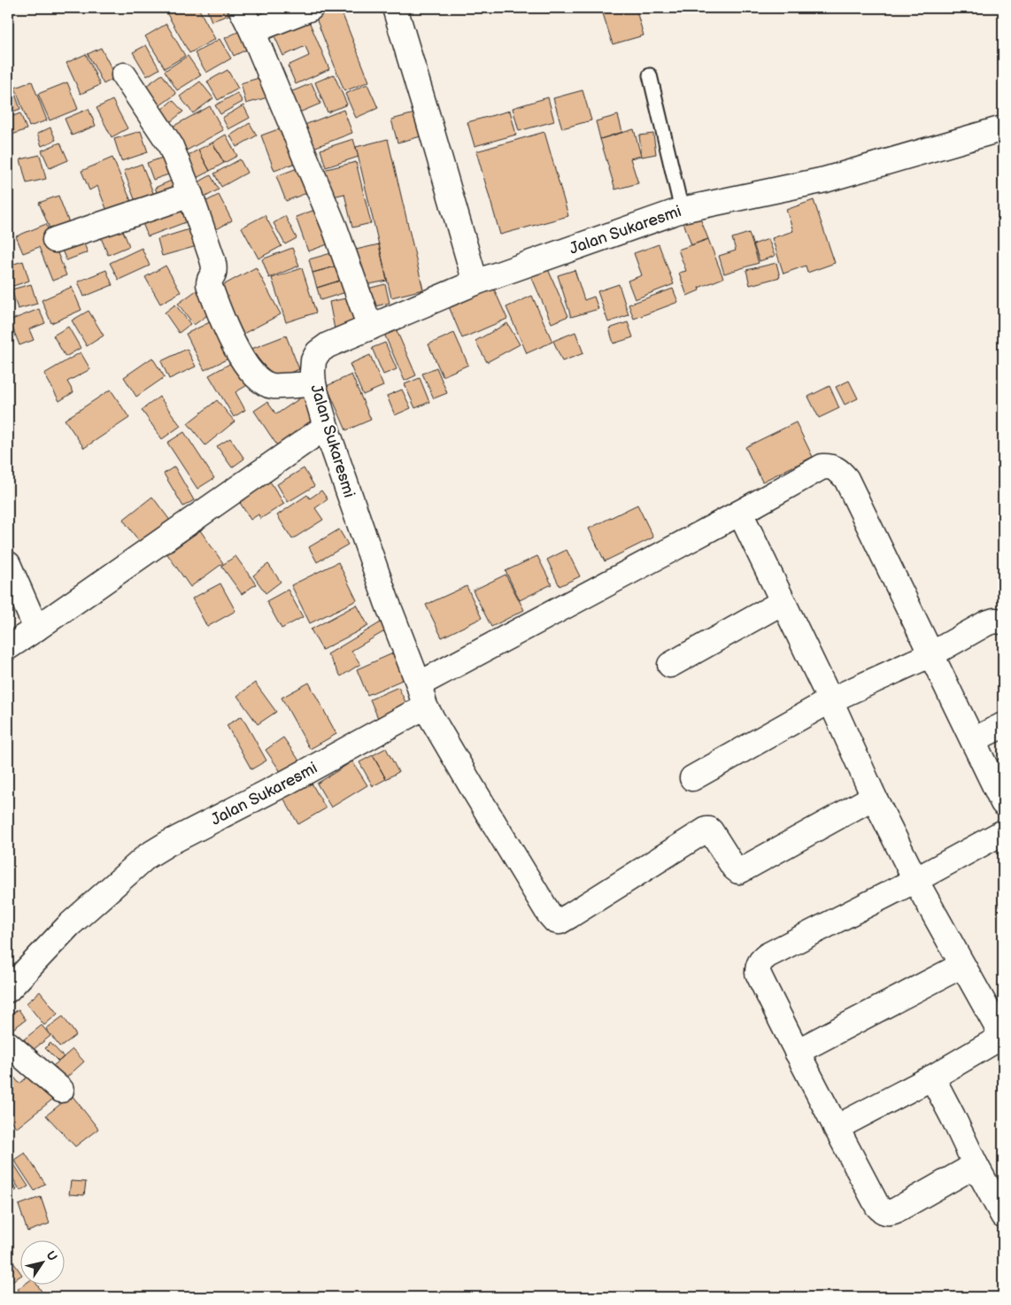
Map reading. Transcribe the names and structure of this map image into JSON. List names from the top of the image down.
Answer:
{
  "streets": {
    "street": ["Jalan Sukaresmi"]
  },
  "north": "top right"
}
